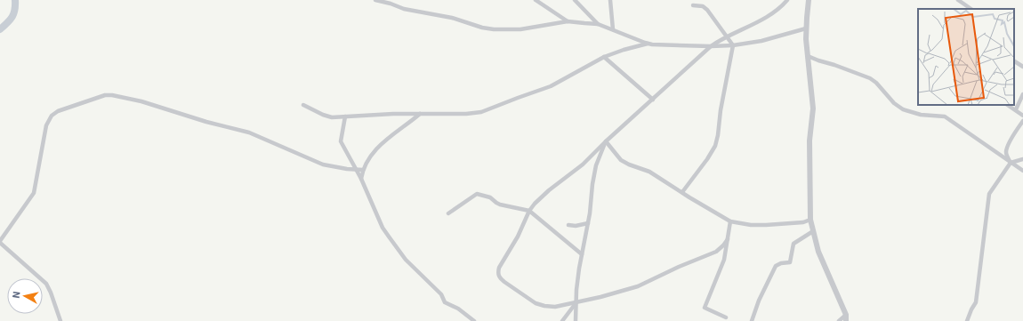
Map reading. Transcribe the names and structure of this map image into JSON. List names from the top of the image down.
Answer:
{
  "north": "left"
}
